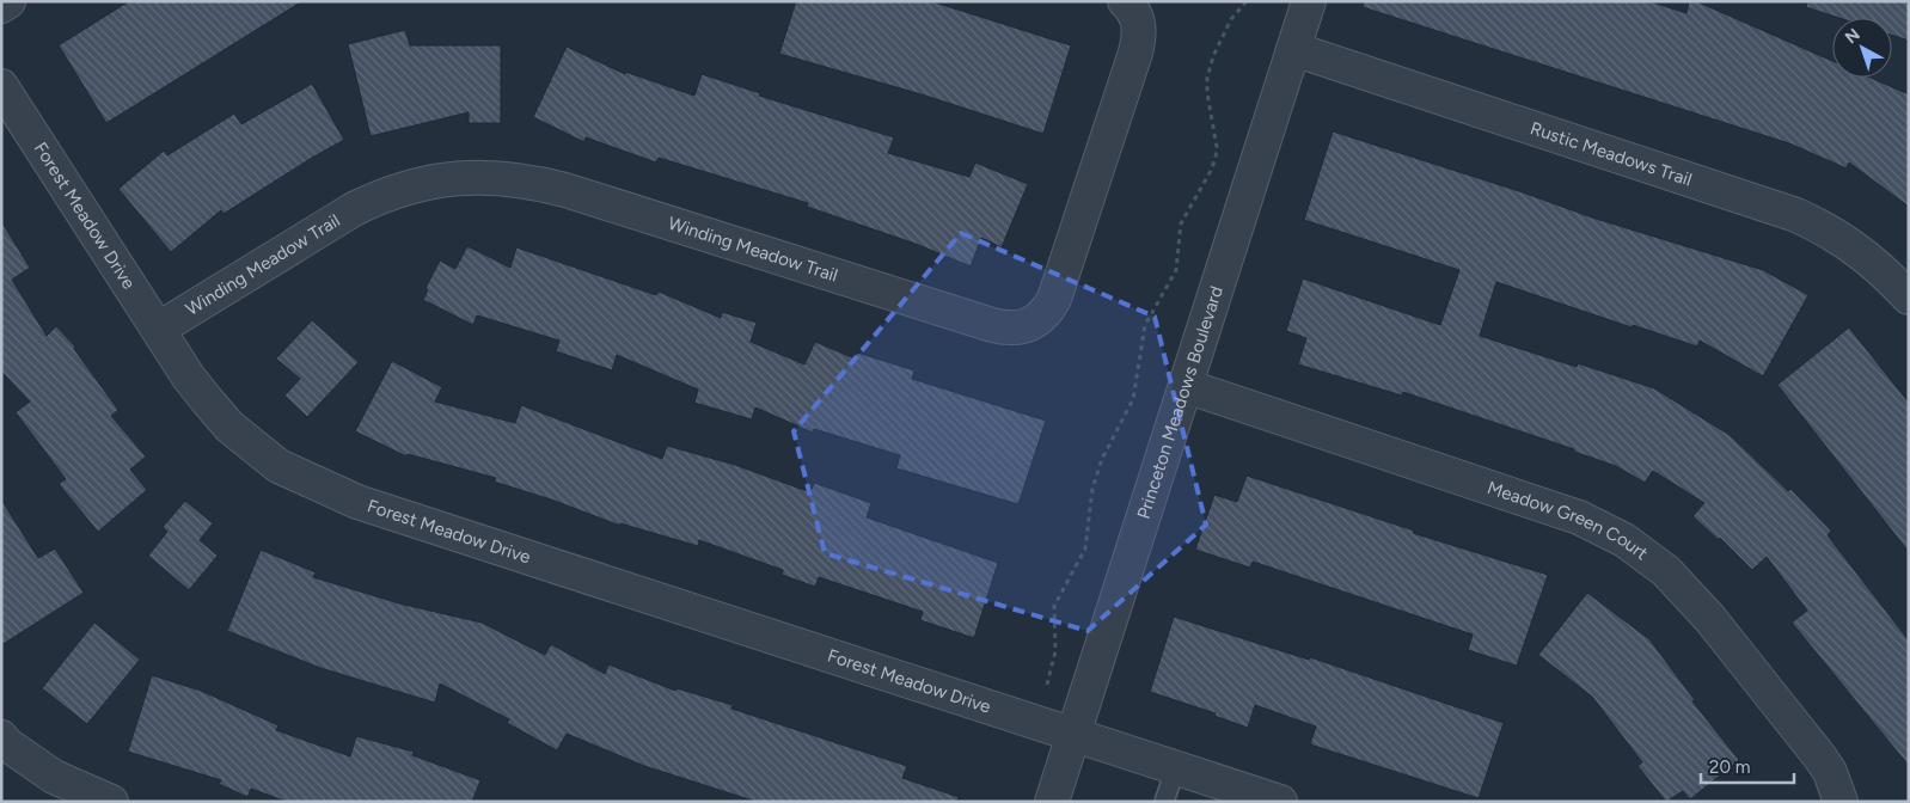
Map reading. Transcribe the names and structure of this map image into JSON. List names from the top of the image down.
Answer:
{
  "streets": {
    "street": [
      "Rustic Meadows Trail",
      "Forest Meadow Drive",
      "Winding Meadow Trail",
      "Princeton Meadows Boulevard",
      "Meadow Green Court"
    ]
  },
  "crossings": [
    ["Rustic Meadows Trail", "Princeton Meadows Boulevard"],
    ["Forest Meadow Drive", "Winding Meadow Trail"],
    ["Forest Meadow Drive", "Princeton Meadows Boulevard"],
    ["Princeton Meadows Boulevard", "Meadow Green Court"]
  ],
  "scale_bar": "20 m",
  "north": "top left"
}
